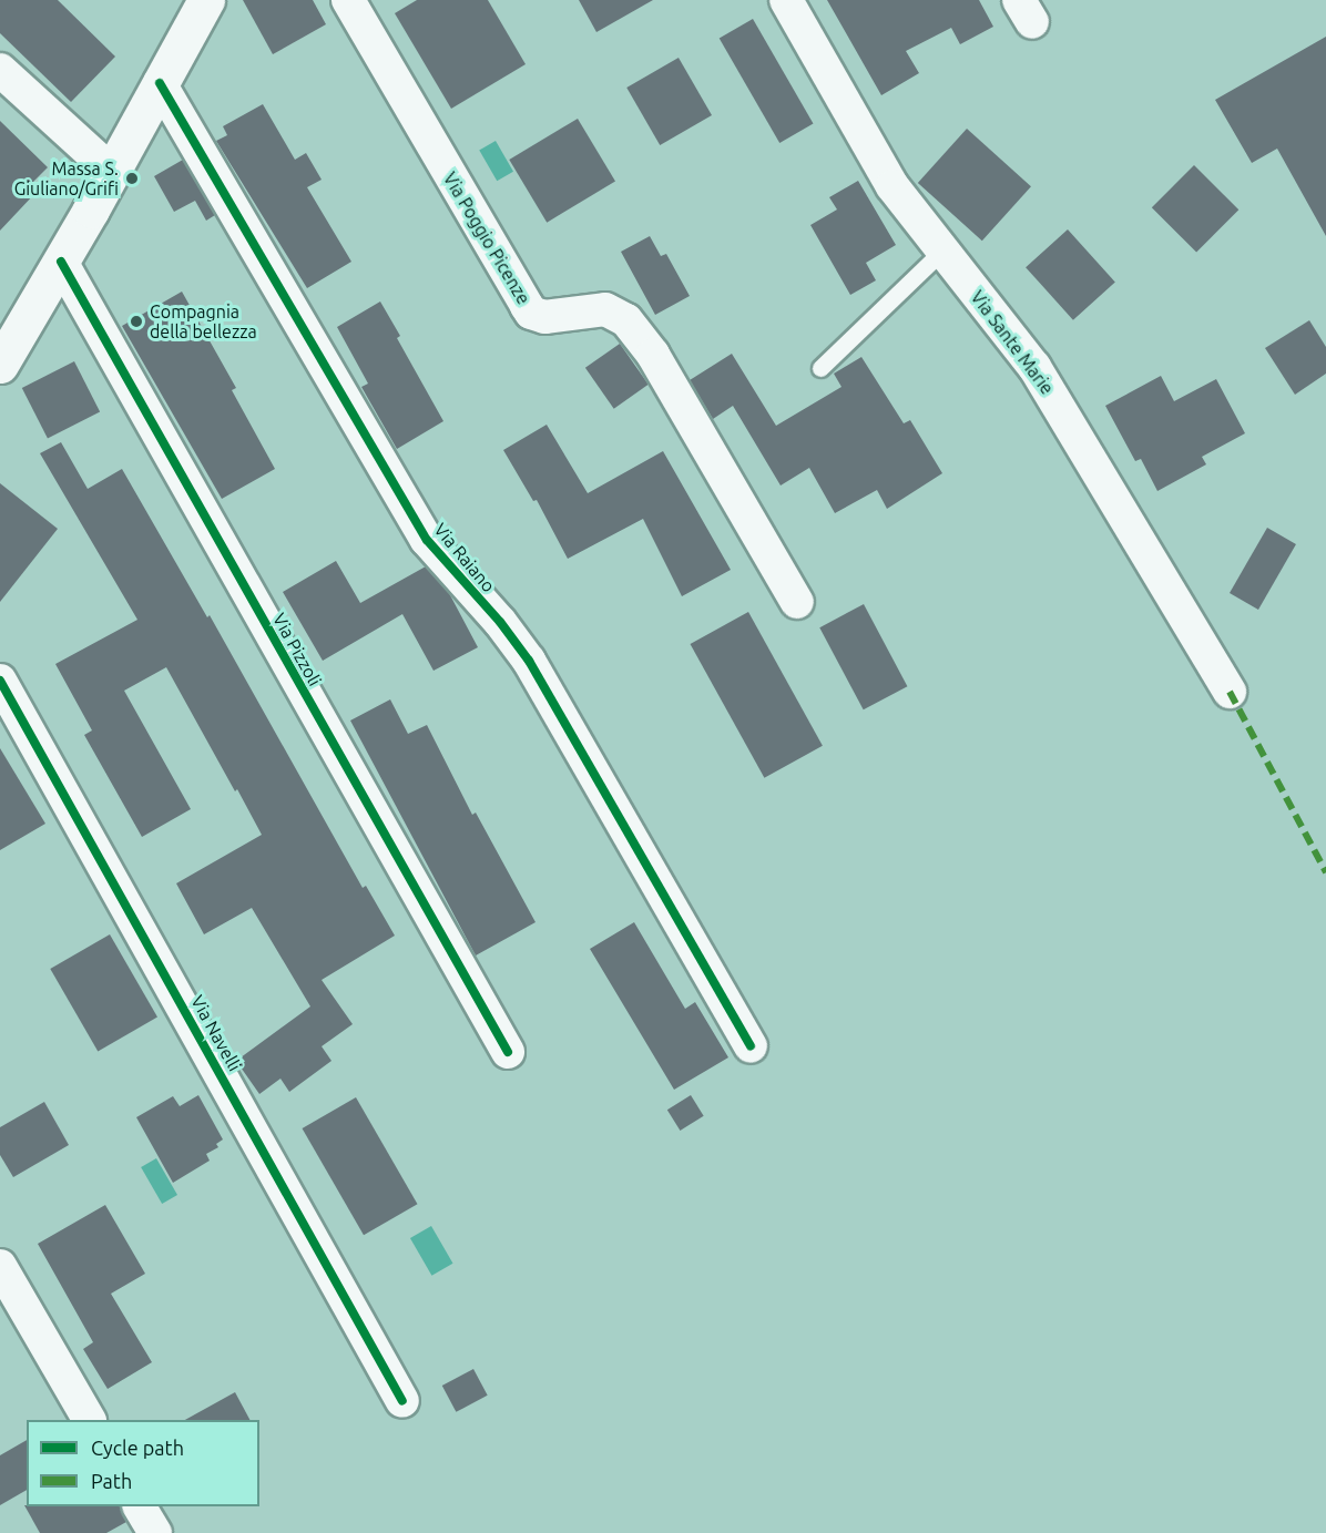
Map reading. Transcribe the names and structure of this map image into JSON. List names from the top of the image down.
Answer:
{
  "streets": {
    "street": [
      "Via Poggio Picenze",
      "Via Sante Marie",
      "Via Raiano",
      "Via Pizzoli",
      "Via Navelli"
    ]
  },
  "places": ["Massa S. Giuliano/Grifi", "Compagnia della bellezza"],
  "legend": ["Cycle path", "Path"]
}
